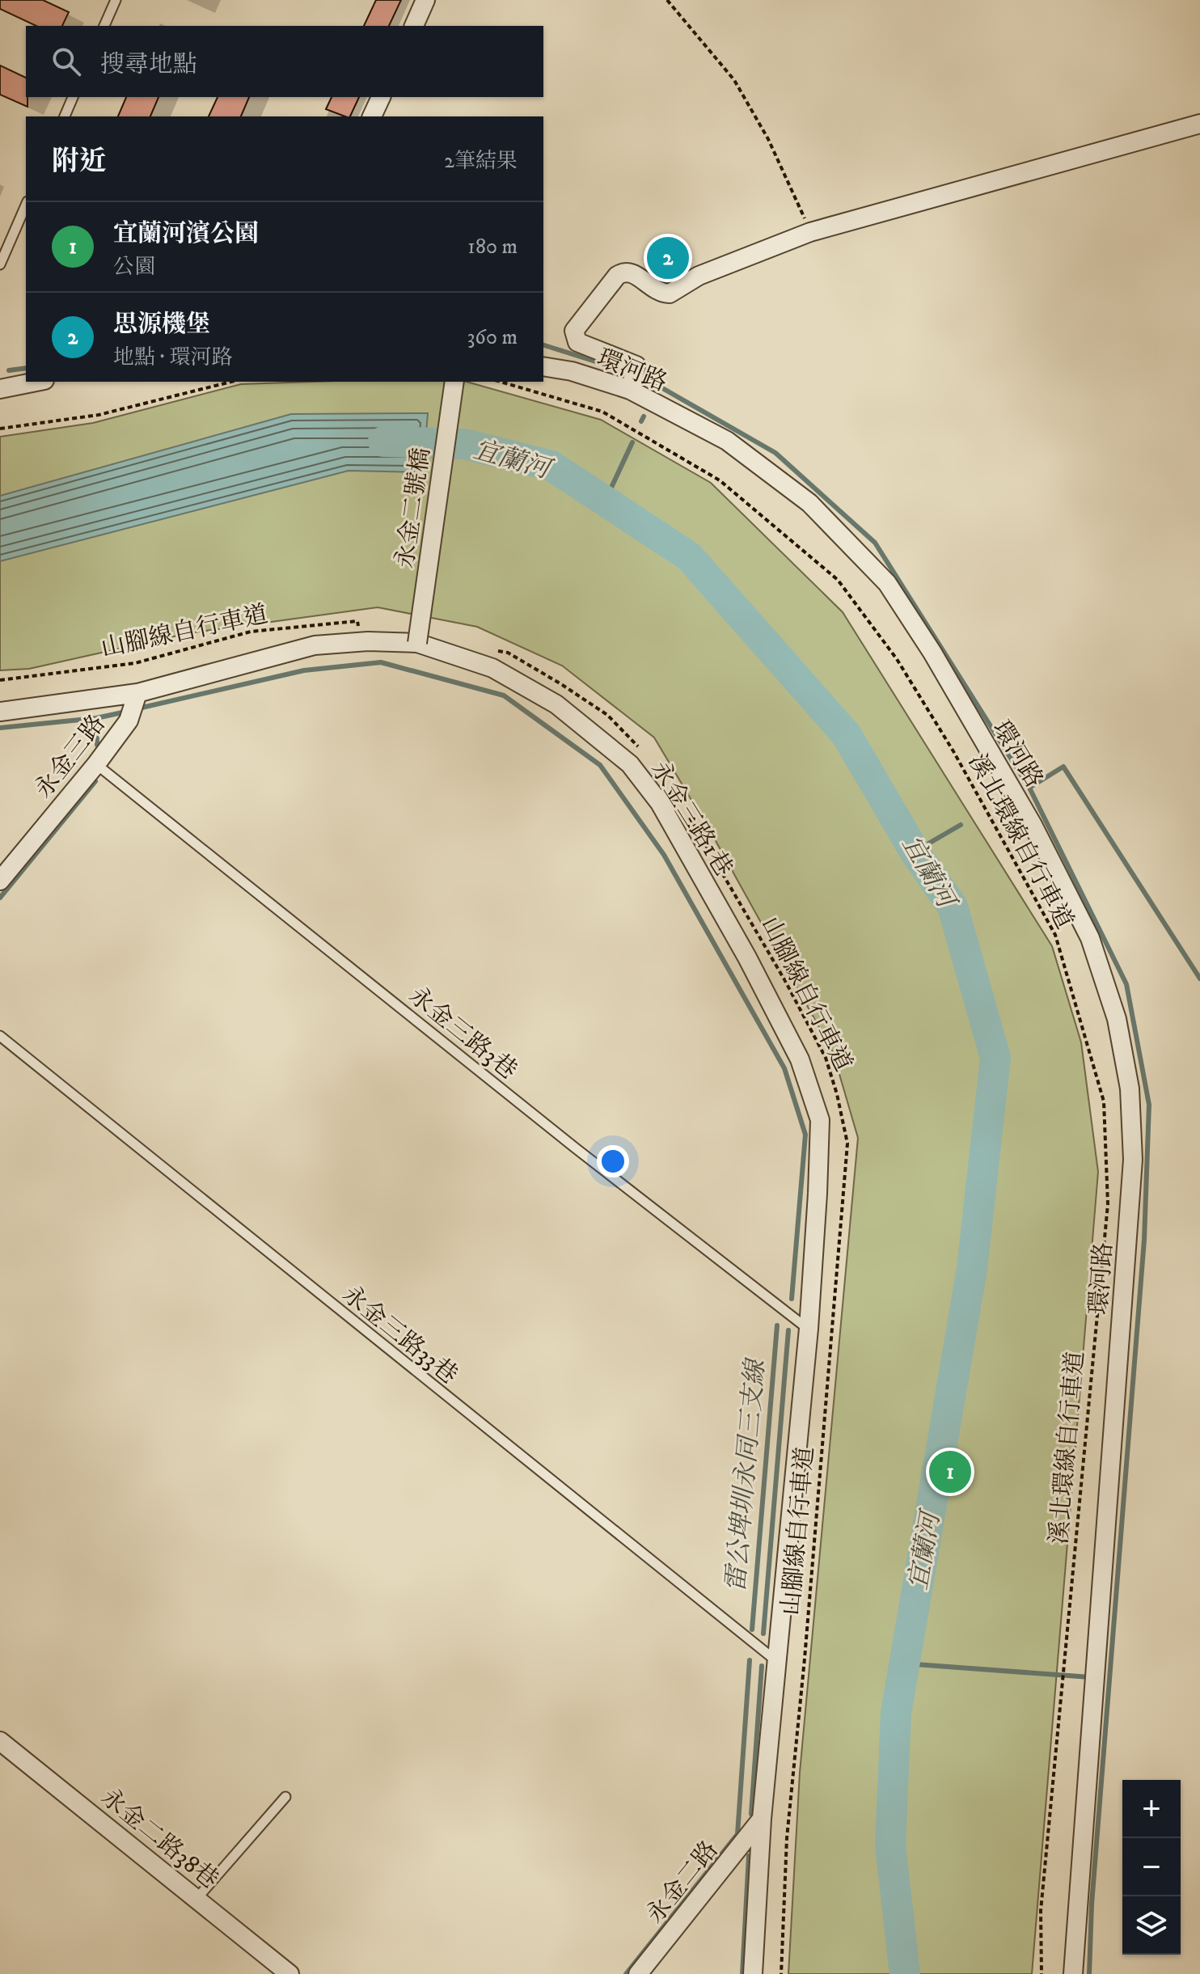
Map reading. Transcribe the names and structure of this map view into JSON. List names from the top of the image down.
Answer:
{
  "streets": {
    "street": [
      "環河路",
      "永金二號橋",
      "永金三路",
      "永金三路1巷",
      "永金二路38巷",
      "永金二路"
    ],
    "lane": ["永金三路3巷", "永金三路33巷"],
    "path": ["山腳線自行車道", "溪北環線自行車道"]
  },
  "crossings": [
    ["永金二號橋", "永金三路1巷"],
    ["永金三路", "永金三路1巷"],
    ["永金三路", "永金三路3巷"],
    ["永金三路1巷", "永金三路3巷"],
    ["永金三路1巷", "永金三路33巷"],
    ["永金三路1巷", "永金二路"]
  ],
  "water": ["宜蘭河", "雷公埤圳永同三支線"],
  "page": {
    "search": "搜尋地點",
    "heading": ["附近", "2筆結果"],
    "list": [
      {
        "mark": "1",
        "name": "宜蘭河濱公園",
        "note": "公園",
        "value": "180 m"
      },
      {
        "mark": "2",
        "name": "思源機堡",
        "note": "地點 · 環河路",
        "value": "360 m"
      }
    ],
    "pins": ["2", "1"],
    "map_buttons": ["+", "−"]
  }
}
